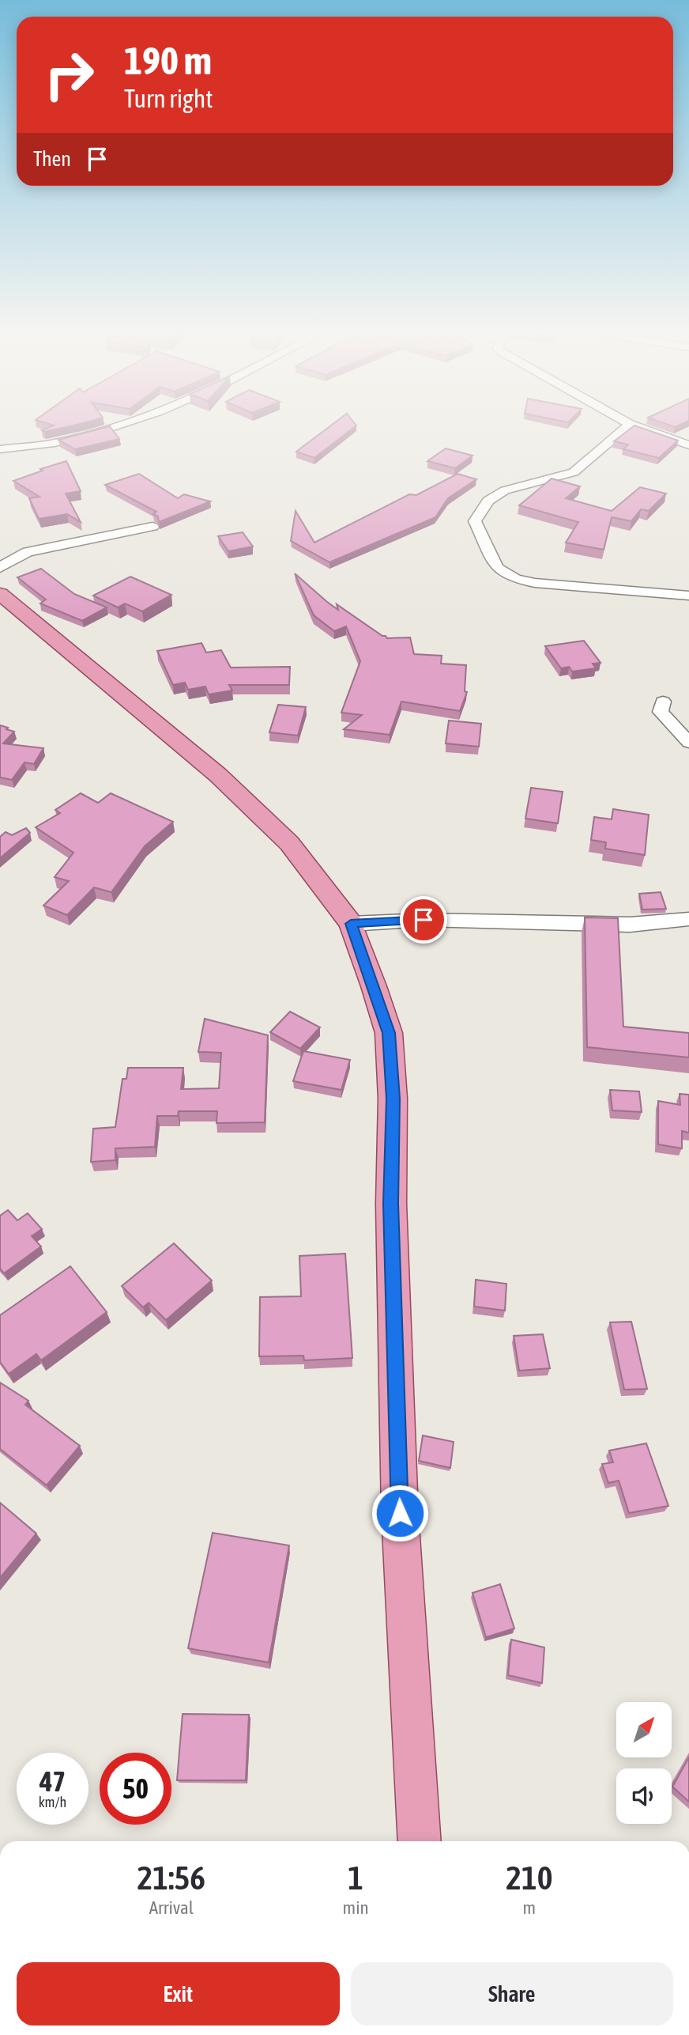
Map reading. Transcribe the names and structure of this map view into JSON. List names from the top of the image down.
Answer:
{
  "north": "top right",
  "page": {
    "turn": ["190 m", "Turn right"],
    "then": "Then",
    "speed": "47 km/h",
    "limit": "50",
    "eta": [
      "21:56",
      "Arrival",
      "1",
      "min",
      "210",
      "m"
    ],
    "buttons": ["Exit", "Share"]
  }
}
